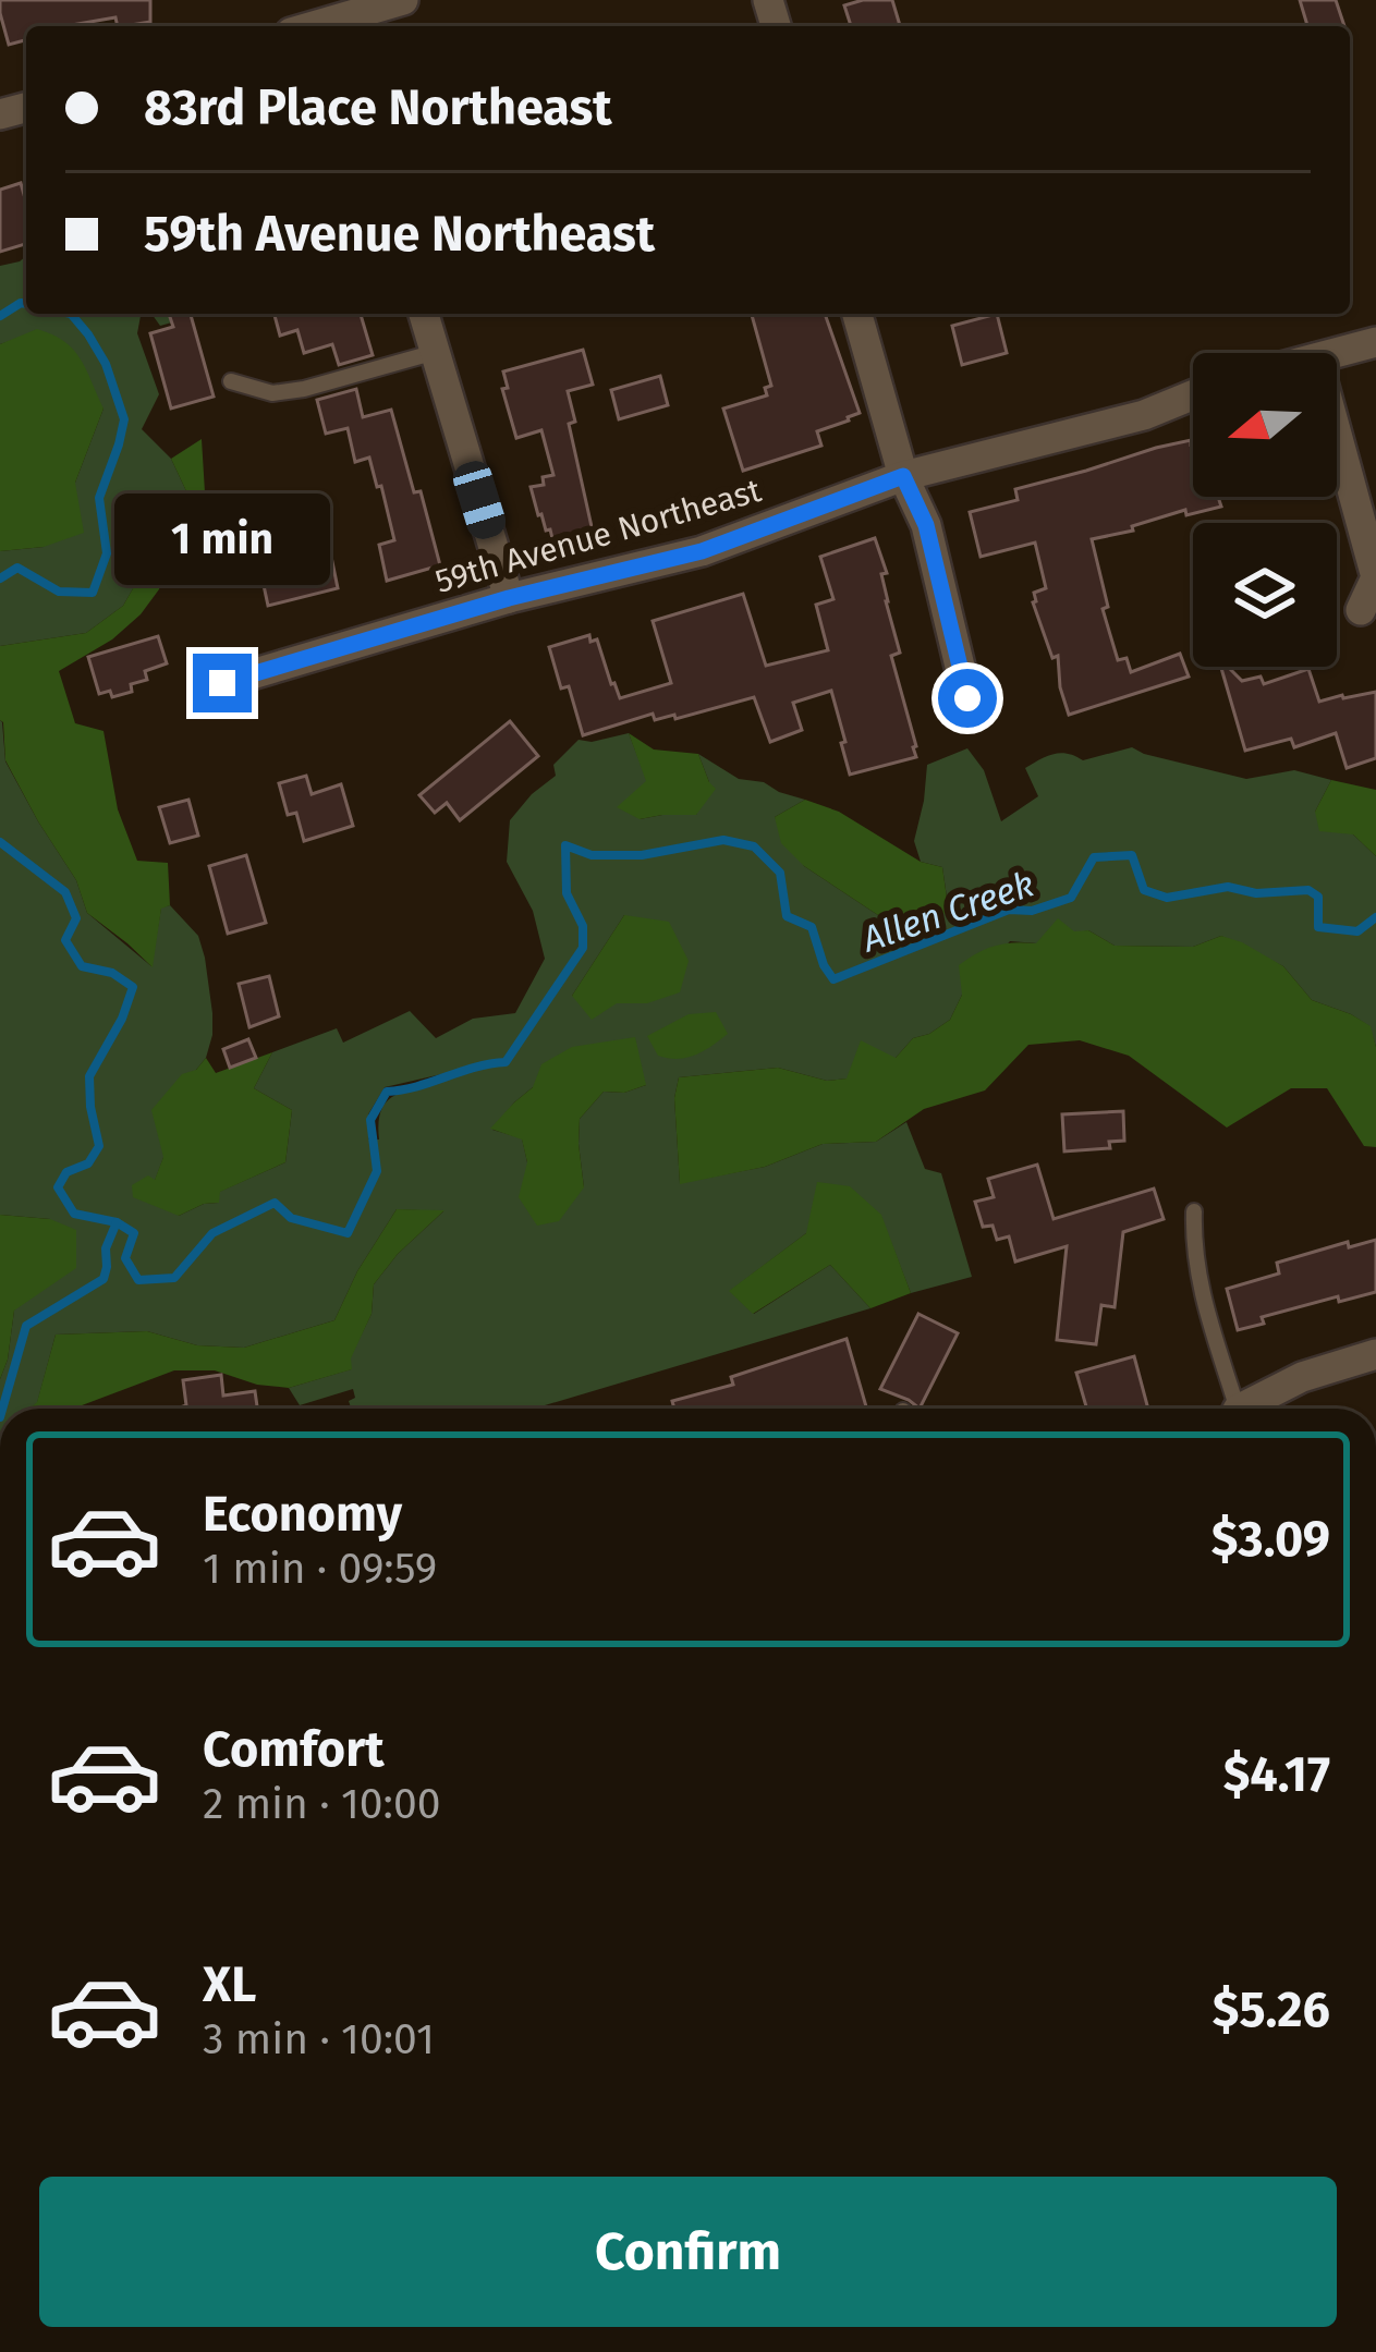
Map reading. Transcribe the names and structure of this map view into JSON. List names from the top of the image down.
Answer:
{
  "streets": {
    "street": ["59th Avenue Northeast"]
  },
  "water": ["Allen Creek"],
  "north": "left",
  "page": {
    "banner": ["83rd Place Northeast", "59th Avenue Northeast"],
    "bubble": "1 min",
    "list": [
      {
        "name": "Economy",
        "note": "1 min · 09:59",
        "value": "$3.09"
      },
      {
        "name": "Comfort",
        "note": "2 min · 10:00",
        "value": "$4.17"
      },
      {
        "name": "XL",
        "note": "3 min · 10:01",
        "value": "$5.26"
      }
    ],
    "buttons": "Confirm"
  }
}
